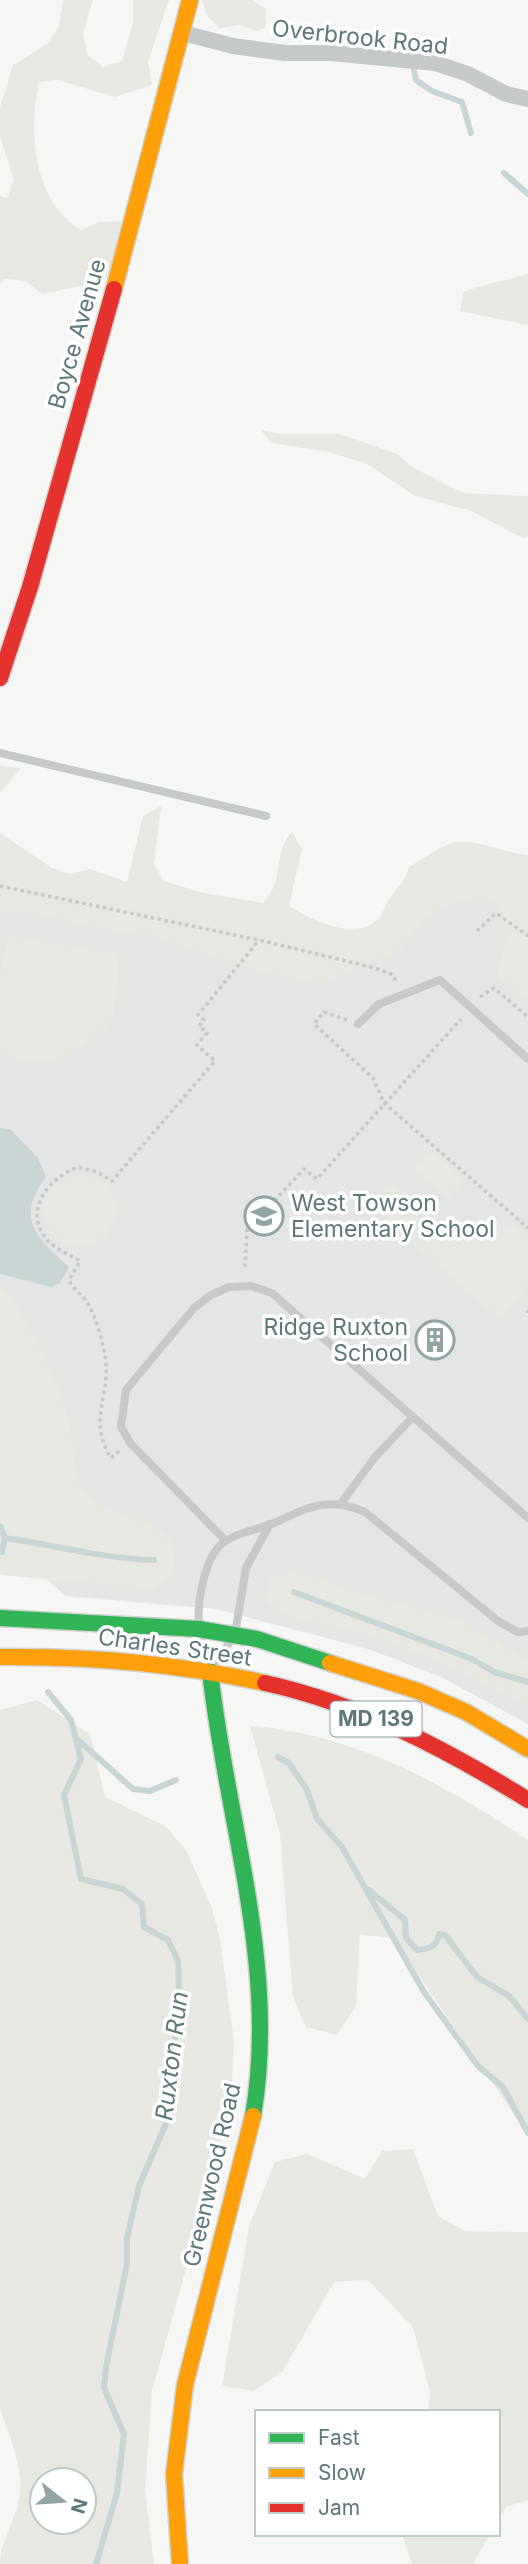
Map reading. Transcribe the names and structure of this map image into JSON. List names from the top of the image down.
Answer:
{
  "streets": {
    "street": [
      "Overbrook Road",
      "Boyce Avenue",
      "Charles Street",
      "MD 139",
      "Greenwood Road"
    ]
  },
  "crossings": [
    ["Overbrook Road", "Boyce Avenue"],
    ["Charles Street", "Greenwood Road"]
  ],
  "water": ["Ruxton Run"],
  "places": {
    "school or university": ["West Towson Elementary School"],
    "building": ["Ridge Ruxton School"]
  },
  "legend": ["Fast", "Slow", "Jam"],
  "north": "right"
}
